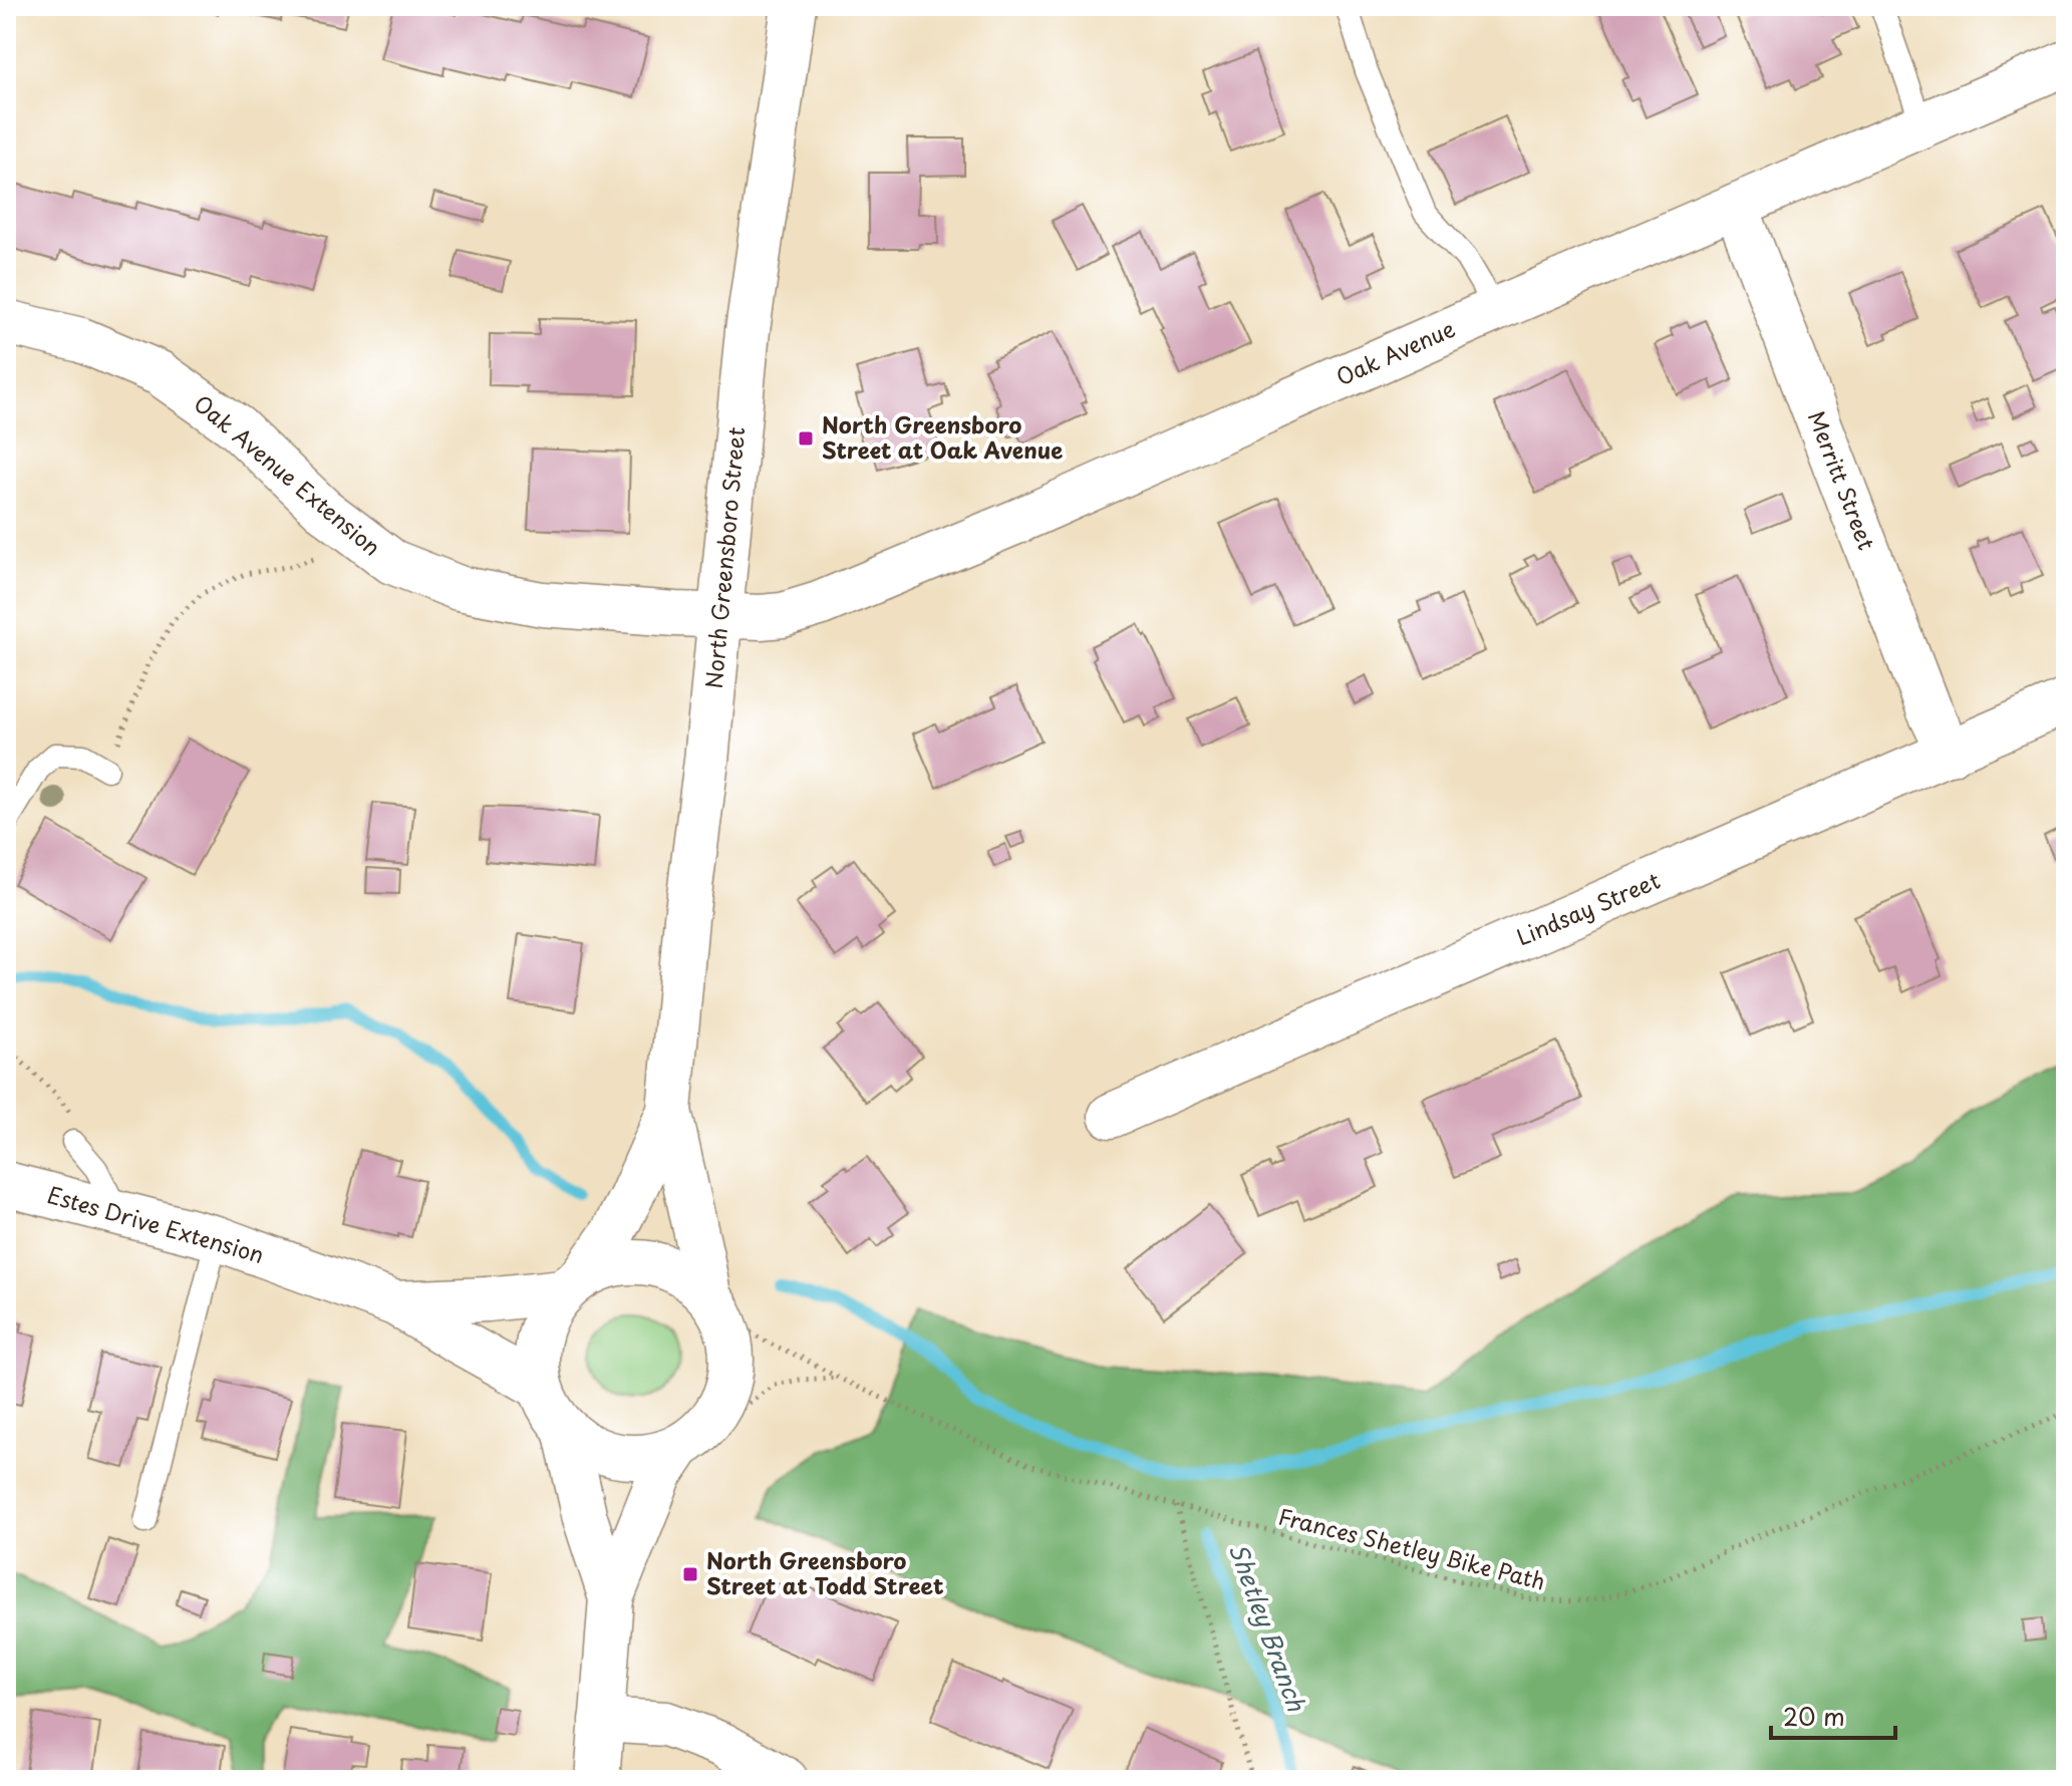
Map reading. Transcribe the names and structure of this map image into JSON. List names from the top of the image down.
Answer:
{
  "streets": {
    "street": [
      "Oak Avenue",
      "Oak Avenue Extension",
      "Merritt Street",
      "North Greensboro Street",
      "Lindsay Street",
      "Estes Drive Extension"
    ],
    "path": ["Frances Shetley Bike Path"]
  },
  "crossings": [
    ["Oak Avenue", "Oak Avenue Extension"],
    ["Oak Avenue", "Merritt Street"],
    ["Oak Avenue", "North Greensboro Street"],
    ["Oak Avenue Extension", "North Greensboro Street"],
    ["Merritt Street", "Lindsay Street"],
    ["North Greensboro Street", "Estes Drive Extension"],
    ["North Greensboro Street", "Frances Shetley Bike Path"],
    ["Estes Drive Extension", "Frances Shetley Bike Path"]
  ],
  "water": ["Shetley Branch"],
  "places": {
    "transit": ["North Greensboro Street at Oak Avenue", "North Greensboro Street at Todd Street"]
  },
  "scale_bar": "20 m"
}
